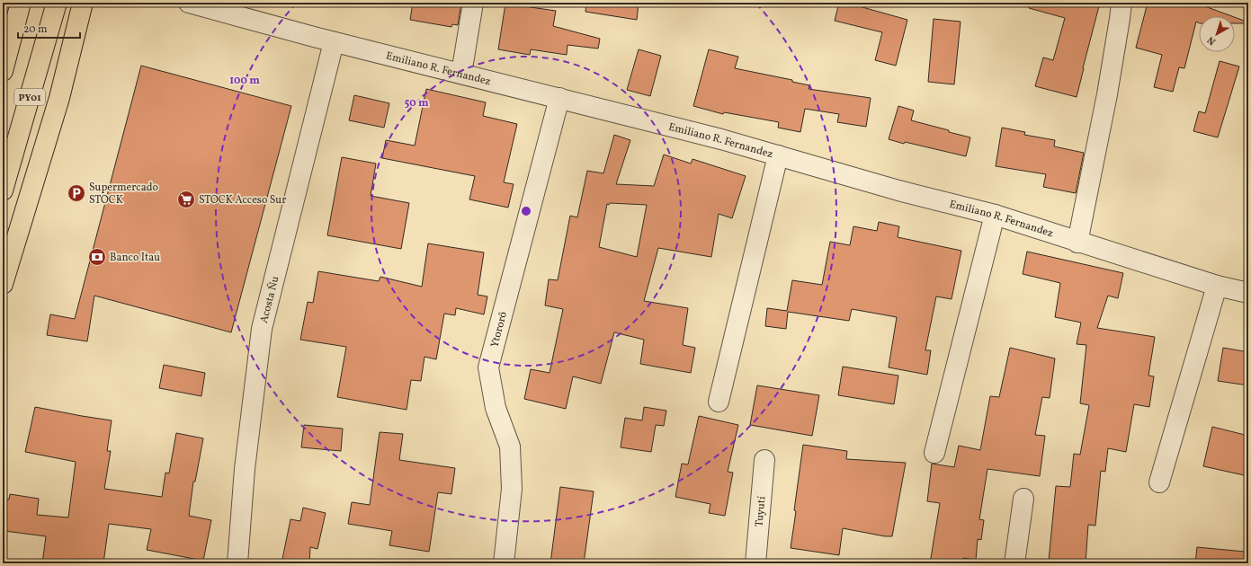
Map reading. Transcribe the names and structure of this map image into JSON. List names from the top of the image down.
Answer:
{
  "streets": {
    "highway": ["PY01"],
    "street": [
      "Emiliano R. Fernandez",
      "Acosta Ñu",
      "Ytororô",
      "Tuyutí"
    ]
  },
  "crossings": [
    ["Emiliano R. Fernandez", "Acosta Ñu"],
    ["Emiliano R. Fernandez", "Ytororô"]
  ],
  "places": {
    "parking": ["Supermercado STOCK"],
    "supermarket": ["STOCK Acceso Sur"],
    "bank": ["Banco Itaú"]
  },
  "scale_bar": "20 m",
  "north": "bottom left",
  "rings": ["100 m", "50 m"]
}
